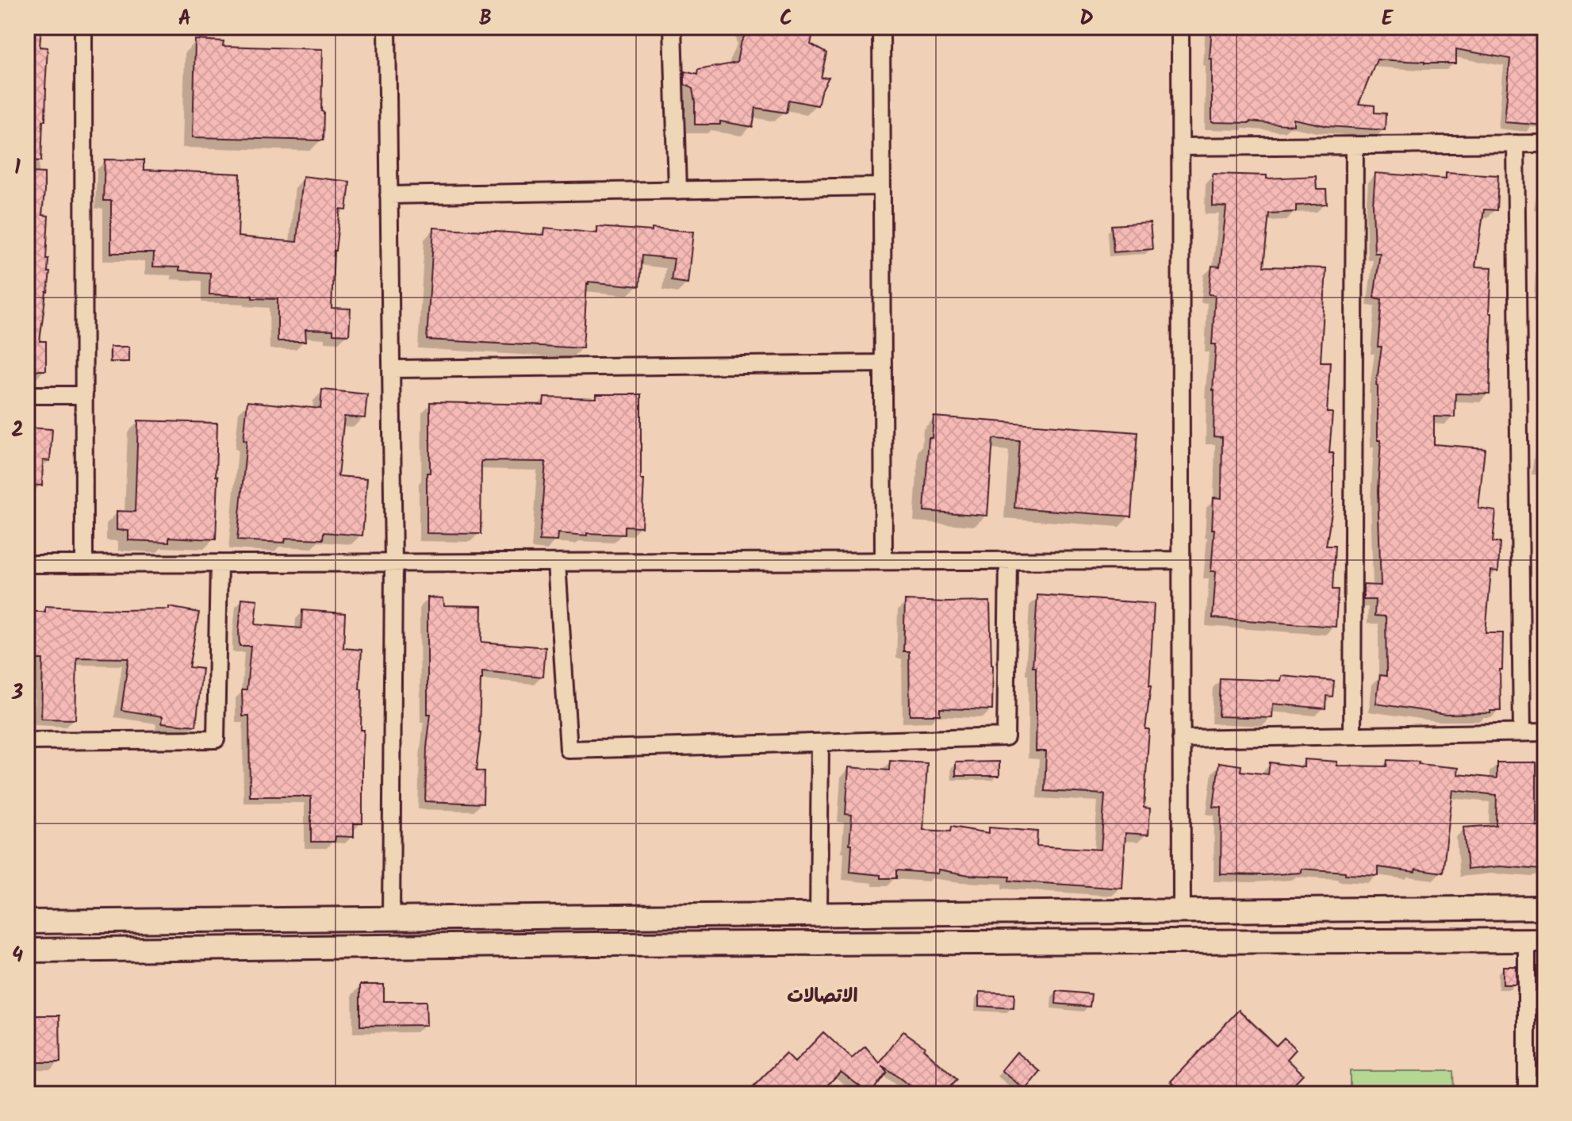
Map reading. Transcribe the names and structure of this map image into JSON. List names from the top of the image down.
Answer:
{
  "districts": ["الاتصالات"],
  "grid": {
    "columns": [
      "A",
      "B",
      "C",
      "D",
      "E"
    ],
    "rows": [
      "1",
      "2",
      "3",
      "4"
    ]
  }
}
